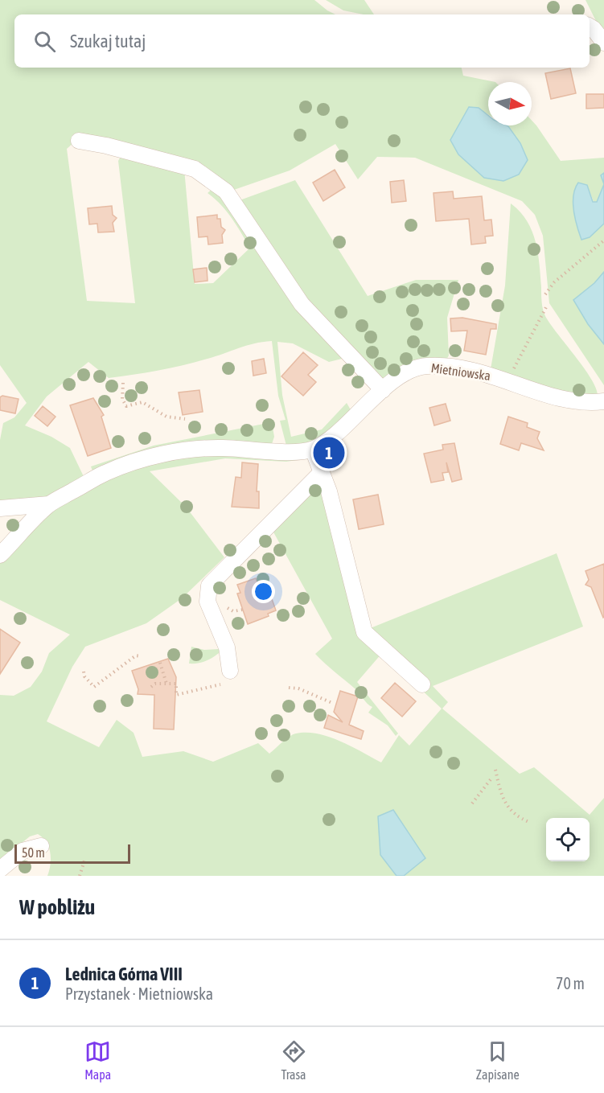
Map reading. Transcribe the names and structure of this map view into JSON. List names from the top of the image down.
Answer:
{
  "streets": {
    "street": ["Mietniowska"]
  },
  "scale_bar": "50 m",
  "north": "right",
  "page": {
    "search": "Szukaj tutaj",
    "pins": "1",
    "scale": "50 m",
    "heading": "W pobliżu",
    "list": [
      {
        "mark": "1",
        "name": "Lednica Górna VIII",
        "note": "Przystanek · Mietniowska",
        "value": "70 m"
      }
    ],
    "nav": ["Mapa", "Trasa", "Zapisane"]
  }
}
